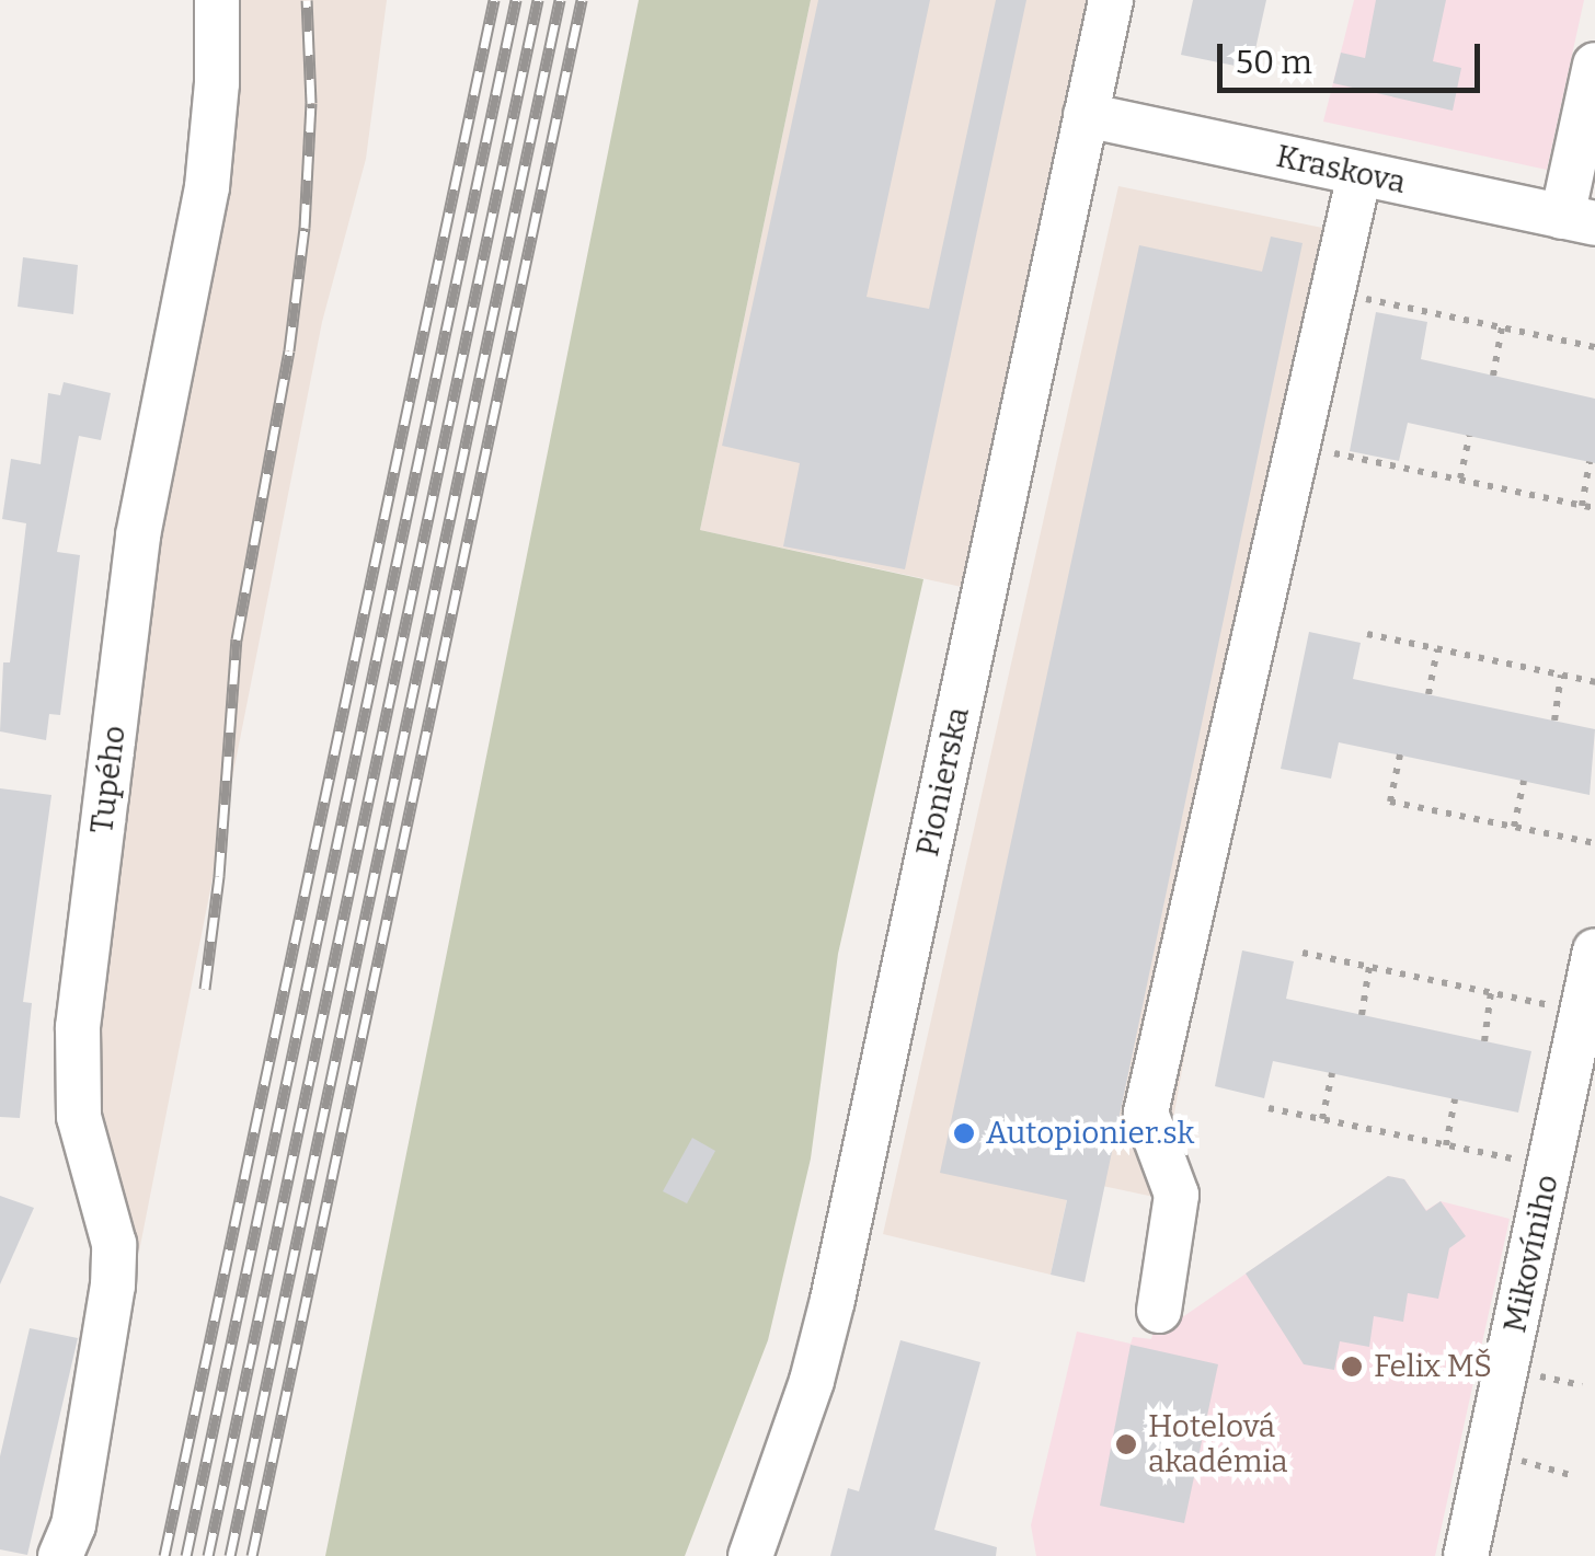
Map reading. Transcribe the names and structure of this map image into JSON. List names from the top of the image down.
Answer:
{
  "streets": {
    "street": [
      "Kraskova",
      "Tupého",
      "Pionierska",
      "Mikovíniho"
    ]
  },
  "crossings": [
    ["Kraskova", "Pionierska"]
  ],
  "places": ["Autopionier.sk", "Felix MŠ", "Hotelová akadémia"],
  "scale_bar": "50 m"
}
